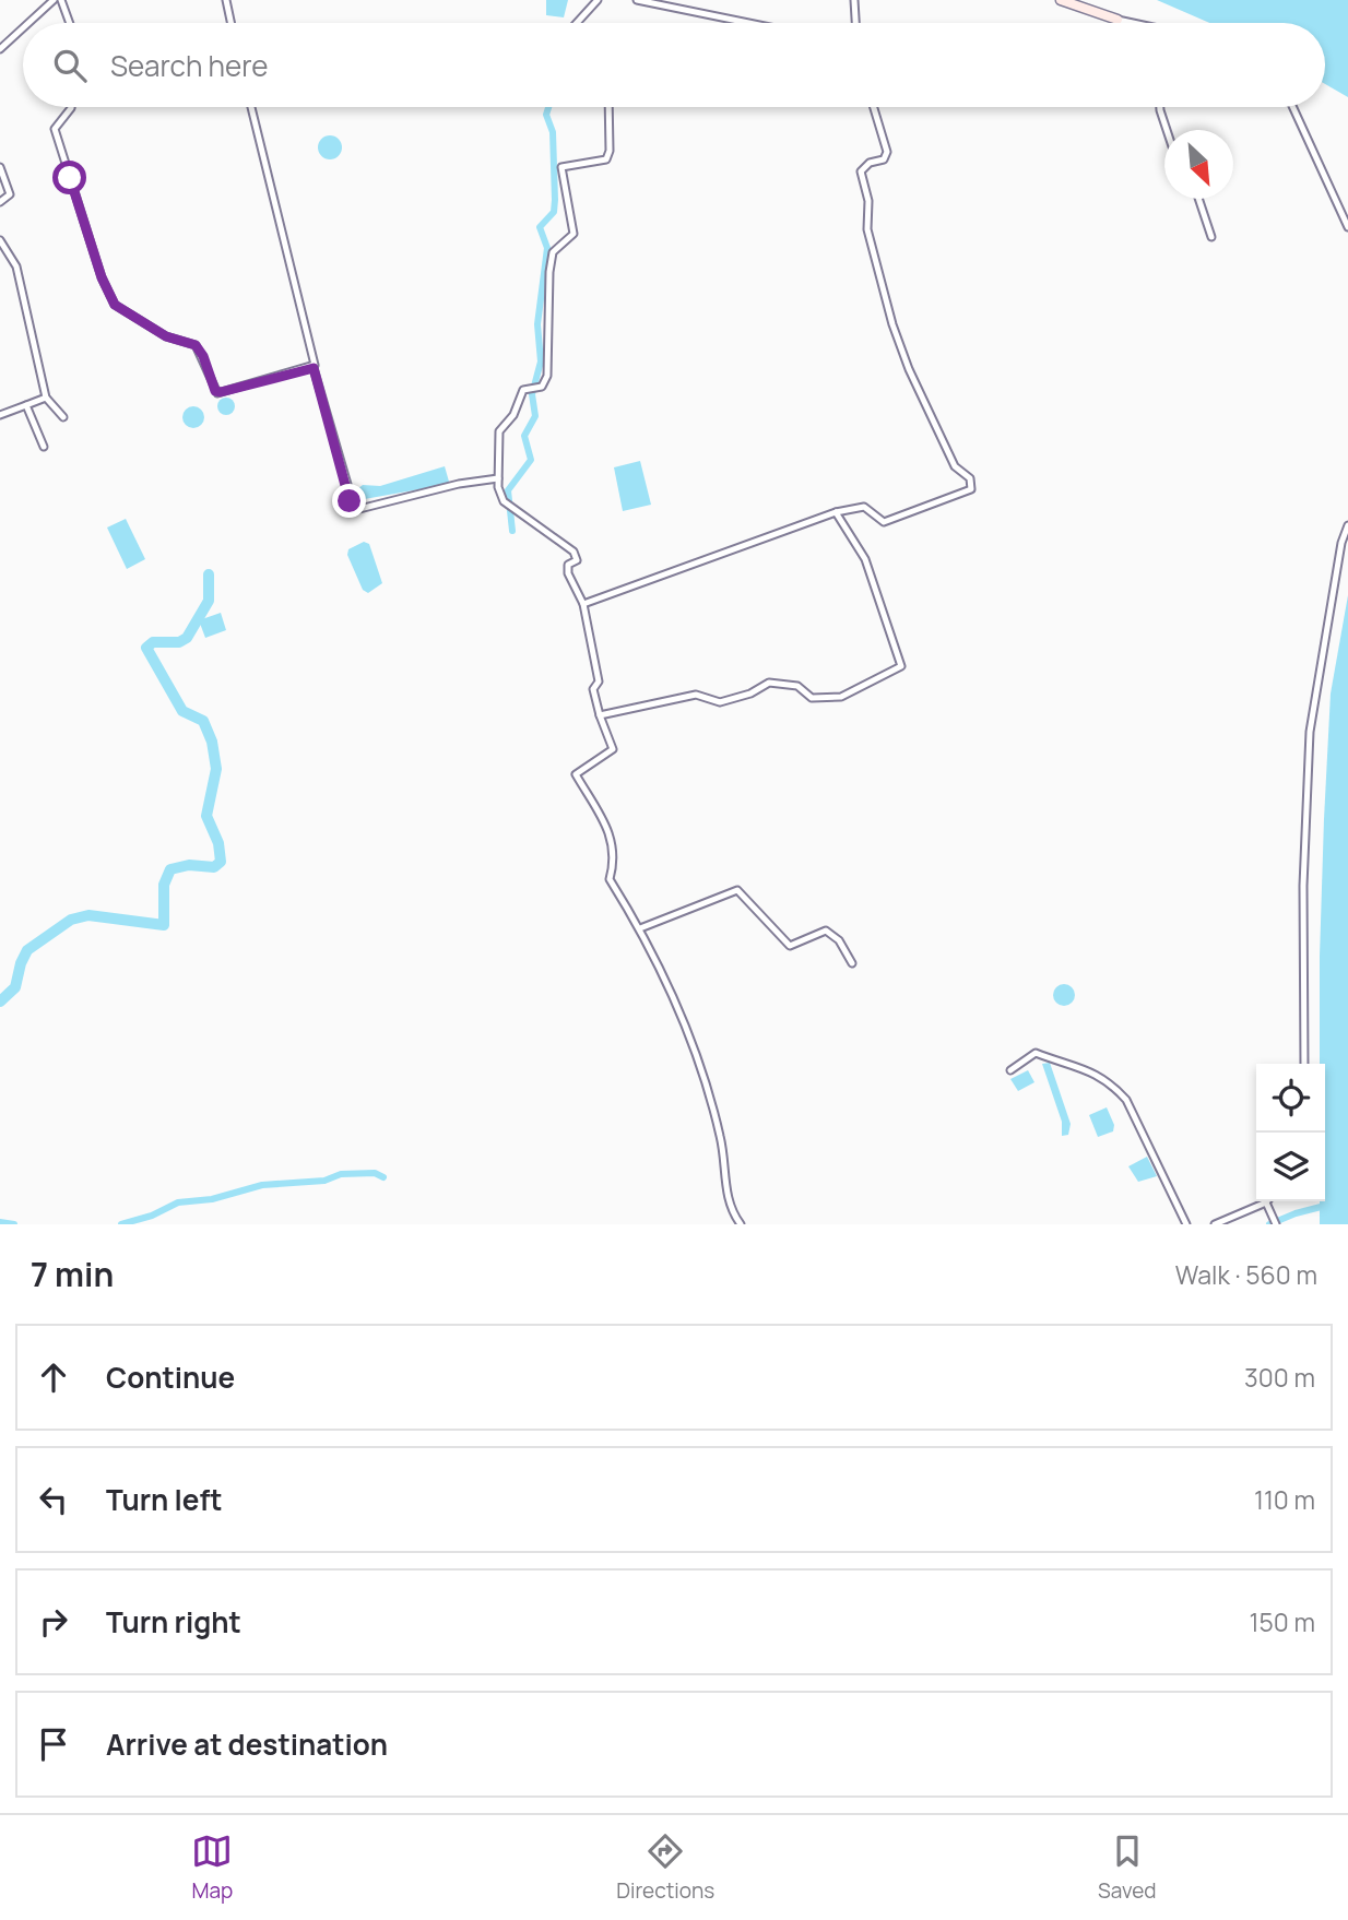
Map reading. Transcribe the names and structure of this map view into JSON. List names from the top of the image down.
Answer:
{
  "north": "bottom right",
  "page": {
    "search": "Search here",
    "heading": ["7 min", "Walk · 560 m"],
    "list": [
      ["Continue", "300 m"],
      ["Turn left", "110 m"],
      ["Turn right", "150 m"],
      "Arrive at destination"
    ],
    "nav": ["Map", "Directions", "Saved"]
  }
}
